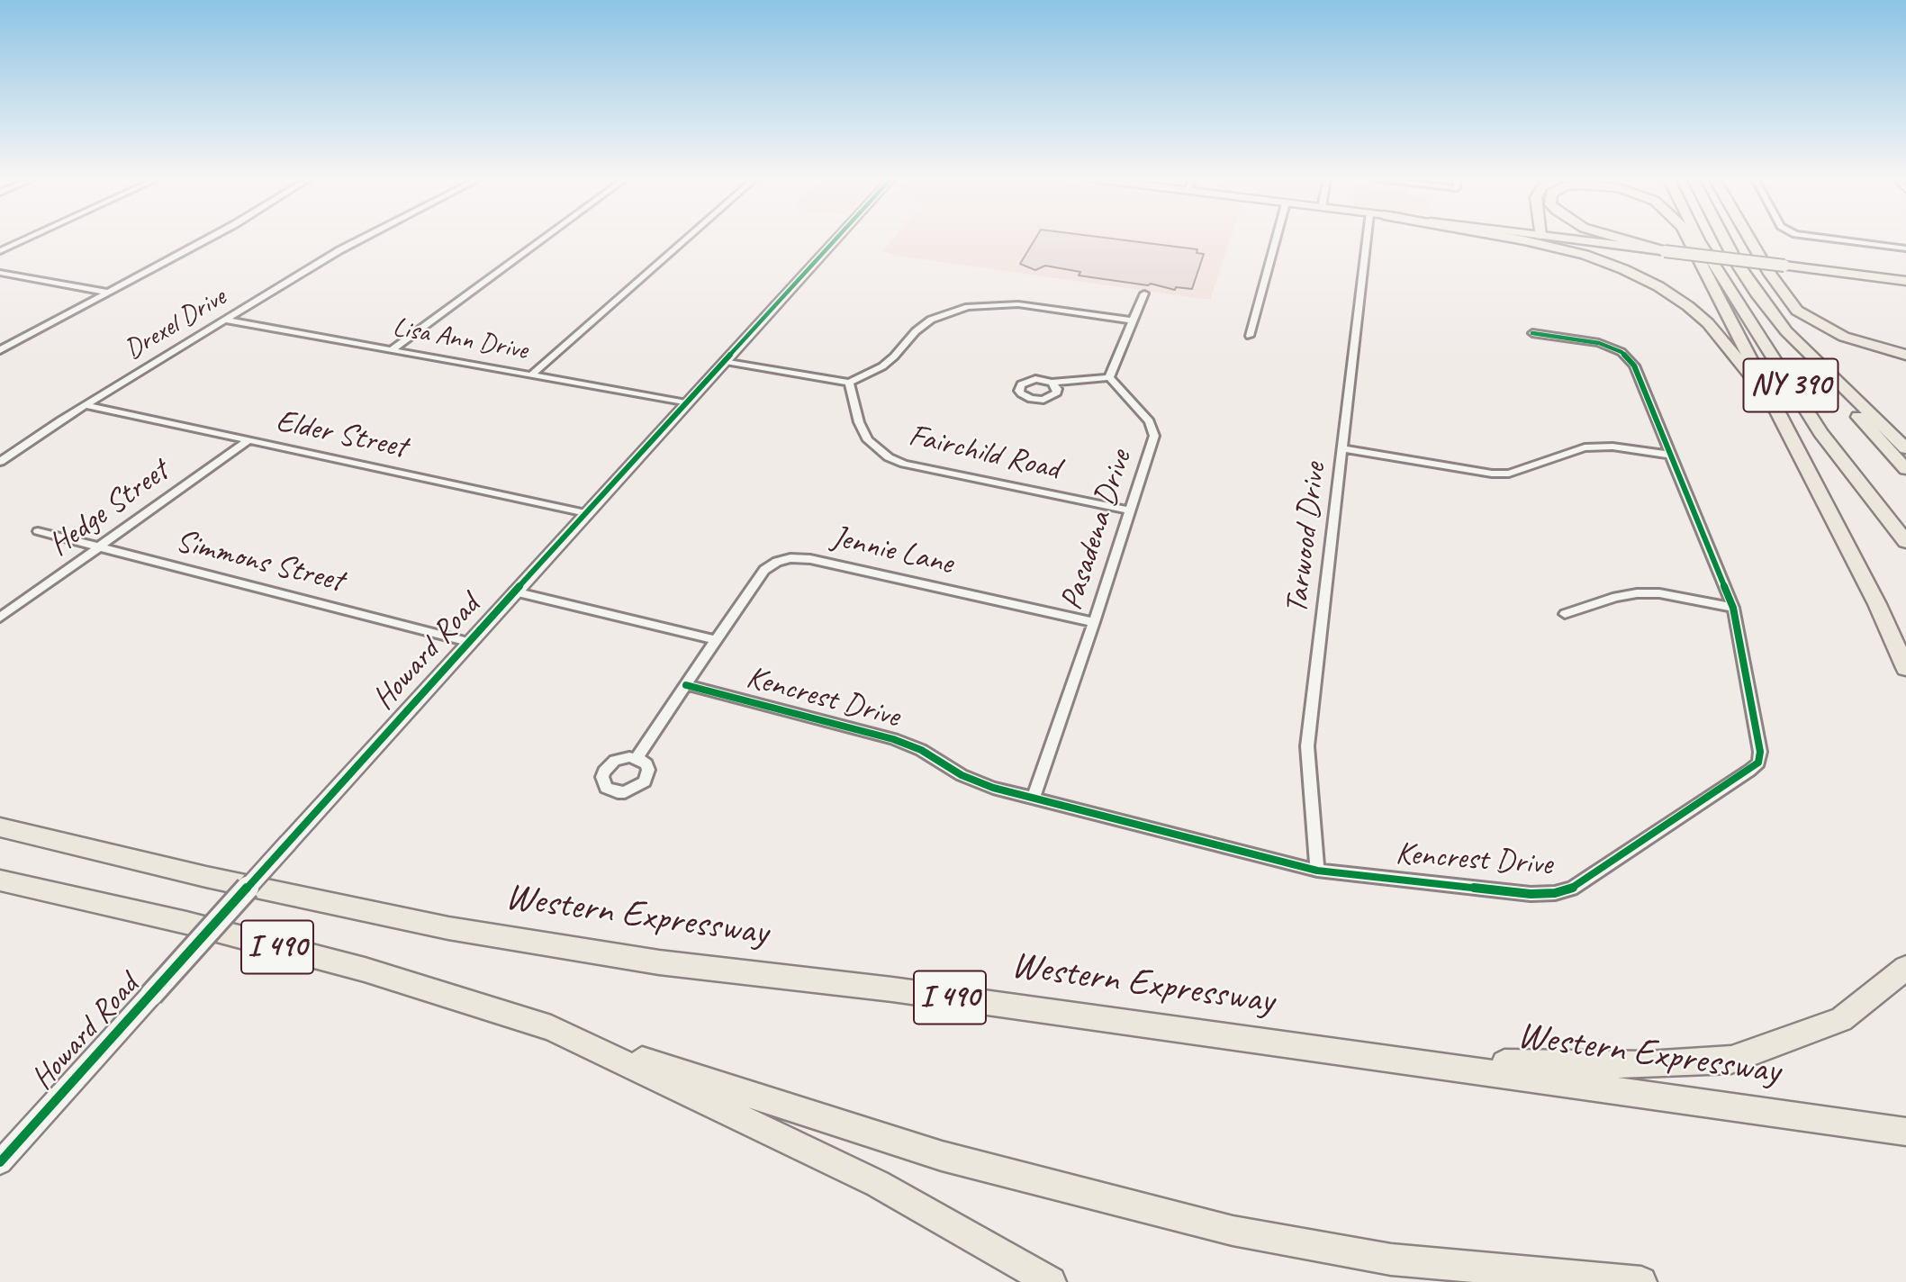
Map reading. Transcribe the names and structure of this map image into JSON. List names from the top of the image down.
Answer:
{
  "streets": {
    "highway": ["NY 390", "Western Expressway", "I 490"],
    "main road": ["Howard Road"],
    "street": [
      "Drexel Drive",
      "Lisa Ann Drive",
      "Elder Street",
      "Fairchild Road",
      "Hedge Street",
      "Pasadena Drive",
      "Tarwood Drive",
      "Jennie Lane",
      "Simmons Street",
      "Kencrest Drive"
    ]
  },
  "crossings": [
    ["Drexel Drive", "Lisa Ann Drive"],
    ["Drexel Drive", "Elder Street"],
    ["Lisa Ann Drive", "Howard Road"],
    ["Elder Street", "Hedge Street"],
    ["Elder Street", "Howard Road"],
    ["Fairchild Road", "Pasadena Drive"],
    ["Hedge Street", "Simmons Street"],
    ["Pasadena Drive", "Jennie Lane"],
    ["Pasadena Drive", "Kencrest Drive"],
    ["Tarwood Drive", "Kencrest Drive"],
    ["Jennie Lane", "Kencrest Drive"],
    ["Simmons Street", "Howard Road"],
    ["Howard Road", "Kencrest Drive"]
  ]
}
